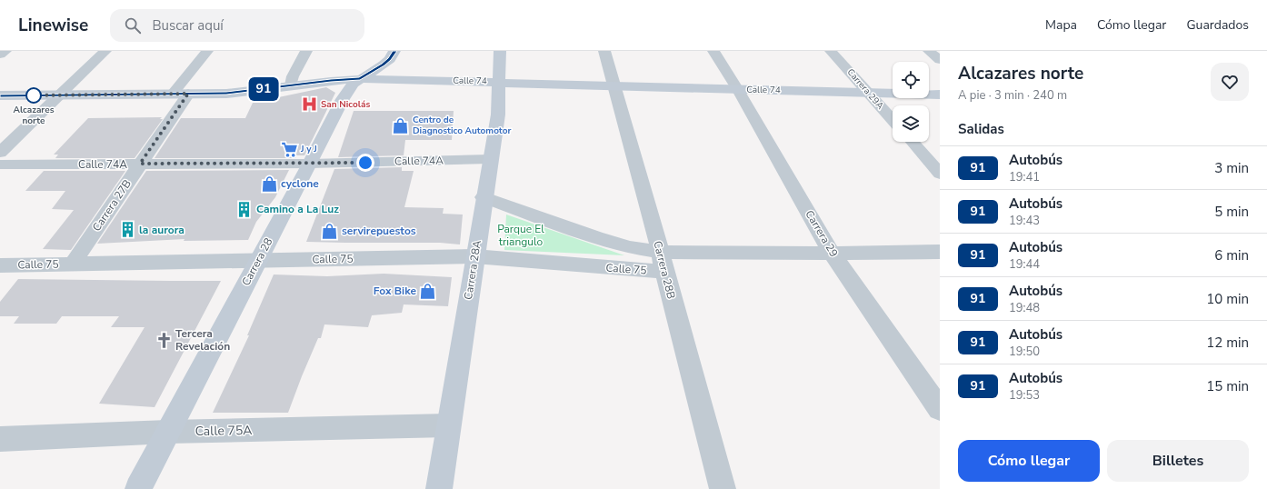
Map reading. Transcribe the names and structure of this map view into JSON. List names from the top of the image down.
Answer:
{
  "streets": {
    "street": [
      "Calle 74",
      "Carrera 29A",
      "Calle 74A",
      "Carrera 27B",
      "Carrera 29",
      "Calle 75",
      "Carrera 28",
      "Carrera 28A",
      "Carrera 28B",
      "Calle 75A"
    ]
  },
  "crossings": [
    ["Calle 74", "Carrera 29A"],
    ["Calle 74", "Carrera 27B"],
    ["Calle 74", "Carrera 29"],
    ["Calle 74", "Carrera 28"],
    ["Calle 74", "Carrera 28A"],
    ["Calle 74", "Carrera 28B"],
    ["Calle 74A", "Carrera 27B"],
    ["Calle 74A", "Carrera 28"],
    ["Calle 74A", "Carrera 28A"],
    ["Carrera 27B", "Calle 75"],
    ["Calle 75", "Carrera 28"],
    ["Calle 75", "Carrera 28A"],
    ["Calle 75", "Carrera 28B"],
    ["Carrera 28", "Calle 75A"],
    ["Carrera 28A", "Calle 75A"]
  ],
  "parks": ["Parque El triangulo"],
  "places": {
    "other": ["Alcazares norte"],
    "hospital": ["San Nicolás"],
    "shop": [
      "Centro de Diagnostico Automotor",
      "cyclone",
      "servirepuestos",
      "Fox Bike"
    ],
    "supermarket": ["J y J"],
    "building": ["Camino a La Luz", "la aurora"],
    "church": ["Tercera Revelación"]
  },
  "lines": ["bus line 91"],
  "page": {
    "header": "Linewise",
    "search": "Buscar aquí",
    "nav": ["Mapa", "Cómo llegar", "Guardados"],
    "on_map": "91",
    "heading": [
      ["Alcazares norte", "A pie · 3 min · 240 m"],
      "Salidas"
    ],
    "list": [
      {
        "mark": "91",
        "name": "Autobús",
        "note": "19:41",
        "value": "3 min"
      },
      {
        "mark": "91",
        "name": "Autobús",
        "note": "19:43",
        "value": "5 min"
      },
      {
        "mark": "91",
        "name": "Autobús",
        "note": "19:44",
        "value": "6 min"
      },
      {
        "mark": "91",
        "name": "Autobús",
        "note": "19:48",
        "value": "10 min"
      },
      {
        "mark": "91",
        "name": "Autobús",
        "note": "19:50",
        "value": "12 min"
      },
      {
        "mark": "91",
        "name": "Autobús",
        "note": "19:53",
        "value": "15 min"
      }
    ],
    "buttons": ["Cómo llegar", "Billetes"]
  }
}
